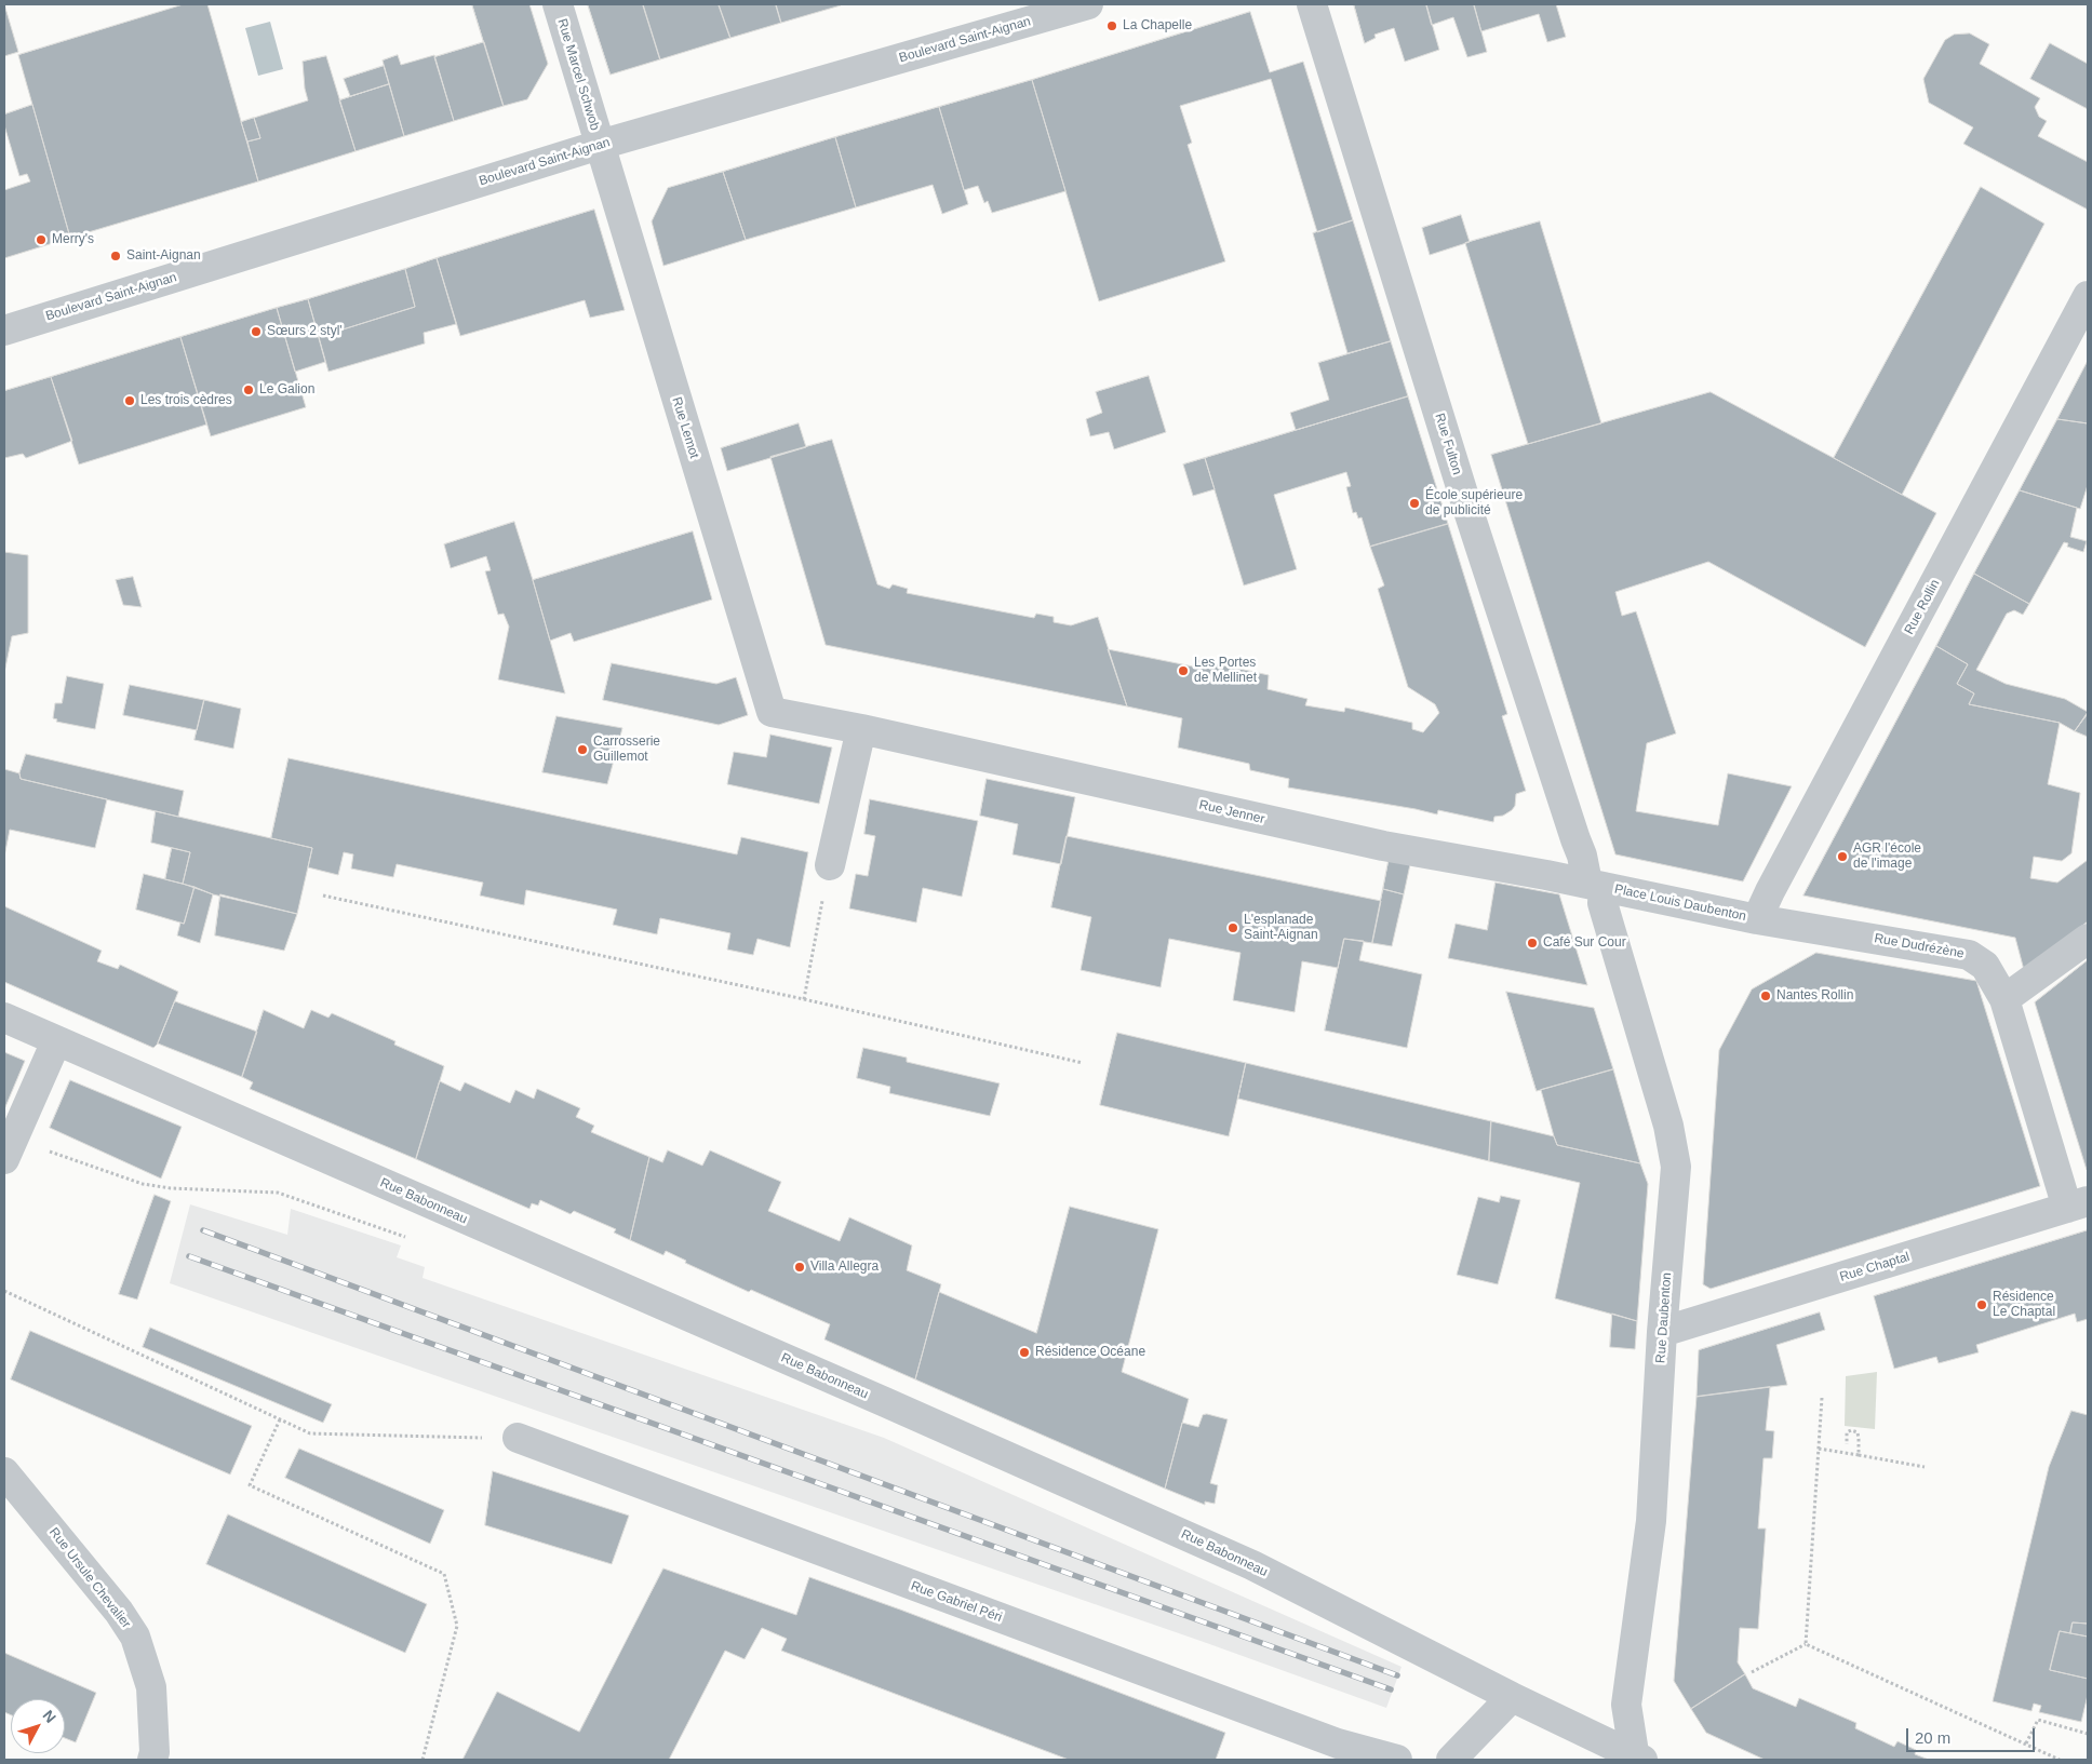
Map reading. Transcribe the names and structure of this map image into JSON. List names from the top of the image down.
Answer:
{
  "streets": {
    "street": [
      "Boulevard Saint-Aignan",
      "Rue Marcel Schwob",
      "Rue Lemot",
      "Rue Fulton",
      "Rue Rollin",
      "Rue Jenner",
      "Place Louis Daubenton",
      "Rue Dudrézène",
      "Rue Babonneau",
      "Rue Chaptal",
      "Rue Daubenton",
      "Rue Ursule Chevalier",
      "Rue Gabriel Péri"
    ]
  },
  "crossings": [
    ["Boulevard Saint-Aignan", "Rue Marcel Schwob"],
    ["Boulevard Saint-Aignan", "Rue Lemot"],
    ["Rue Marcel Schwob", "Rue Lemot"],
    ["Rue Lemot", "Rue Jenner"],
    ["Rue Fulton", "Rue Jenner"],
    ["Rue Fulton", "Place Louis Daubenton"],
    ["Rue Fulton", "Rue Daubenton"],
    ["Rue Rollin", "Place Louis Daubenton"],
    ["Rue Rollin", "Rue Dudrézène"],
    ["Rue Jenner", "Place Louis Daubenton"],
    ["Rue Jenner", "Rue Daubenton"],
    ["Place Louis Daubenton", "Rue Dudrézène"],
    ["Place Louis Daubenton", "Rue Daubenton"],
    ["Rue Dudrézène", "Rue Chaptal"],
    ["Rue Babonneau", "Rue Daubenton"],
    ["Rue Chaptal", "Rue Daubenton"]
  ],
  "places": [
    "La Chapelle",
    "Merry's",
    "Saint-Aignan",
    "Sœurs 2 styl'",
    "Le Galion",
    "Les trois cèdres",
    "École supérieure de publicité",
    "Les Portes de Mellinet",
    "Carrosserie Guillemot",
    "AGR l'école de l'image",
    "L'esplanade Saint-Aignan",
    "Café Sur Cour",
    "Nantes Rollin",
    "Villa Allegra",
    "Résidence Le Chaptal",
    "Résidence Océane"
  ],
  "scale_bar": "20 m",
  "north": "top right"
}
